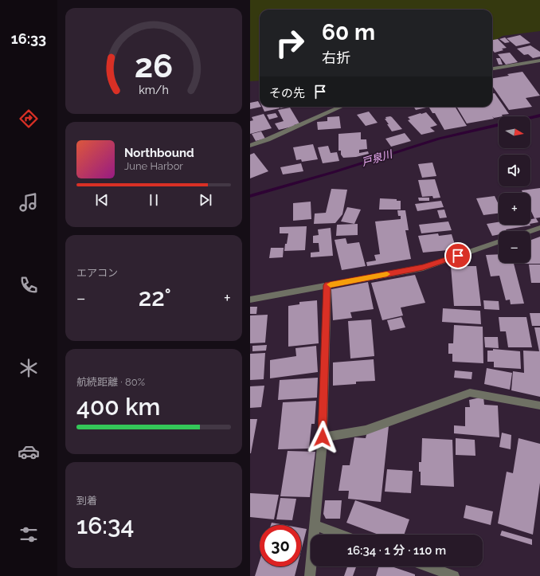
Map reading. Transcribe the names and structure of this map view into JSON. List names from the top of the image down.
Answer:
{
  "water": ["戸泉川"],
  "north": "right",
  "page": {
    "tabs": "16:33",
    "turn": ["60 m", "右折"],
    "then": "その先",
    "map_buttons": ["+", "−"],
    "song": ["Northbound", "June Harbor"],
    "tile": [
      "エアコン",
      ["航続距離 · 80%", "400 km"],
      ["到着", "16:34"]
    ],
    "heat": ["−", "22°", "+"],
    "limit": "30",
    "trip": "16:34 · 1 分 · 110 m",
    "gauge": ["26", "km/h"]
  }
}
